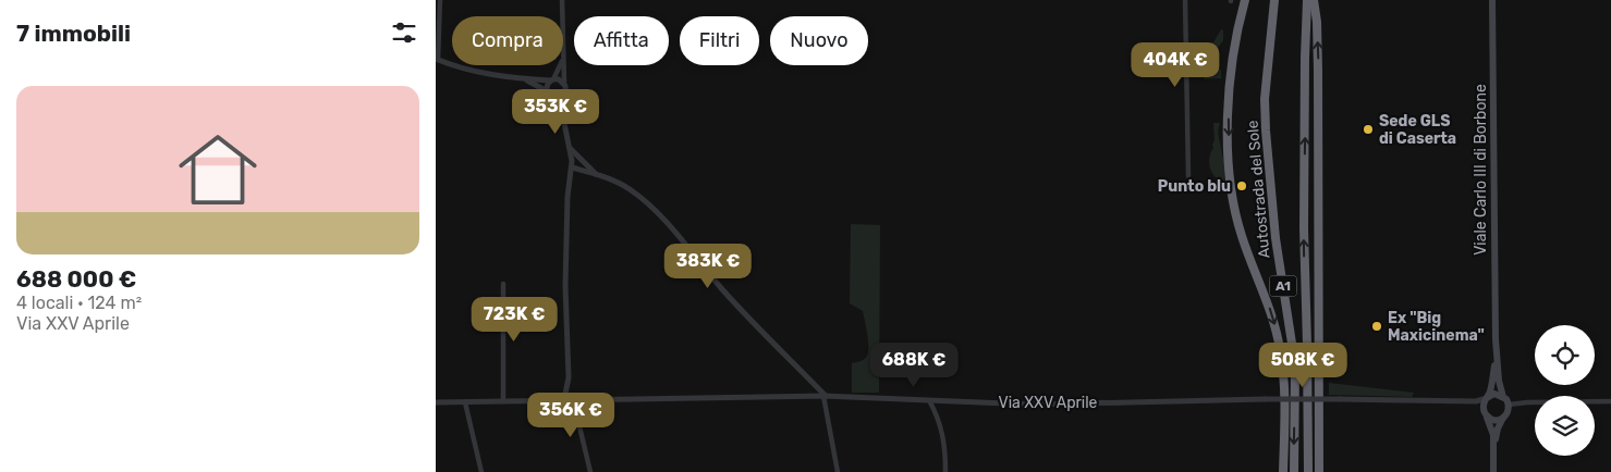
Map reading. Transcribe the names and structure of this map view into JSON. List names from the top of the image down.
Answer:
{
  "streets": {
    "highway": ["Autostrada del Sole", "A1"],
    "main road": ["Viale Carlo III di Borbone"],
    "street": ["Via XXV Aprile"]
  },
  "crossings": [
    ["Viale Carlo III di Borbone", "Via XXV Aprile"]
  ],
  "places": ["Sede GLS di Caserta", "Punto blu", "Ex \"Big Maxicinema\""],
  "page": {
    "heading": "7 immobili",
    "chip": [
      "Compra",
      "Affitta",
      "Filtri",
      "Nuovo"
    ],
    "price": [
      "404K €",
      "353K €",
      "383K €",
      "723K €",
      "688K €",
      "508K €",
      "356K €"
    ],
    "list": [
      {
        "name": "688 000 €",
        "note": "4 locali · 124 m² · Via XXV Aprile"
      }
    ]
  }
}
